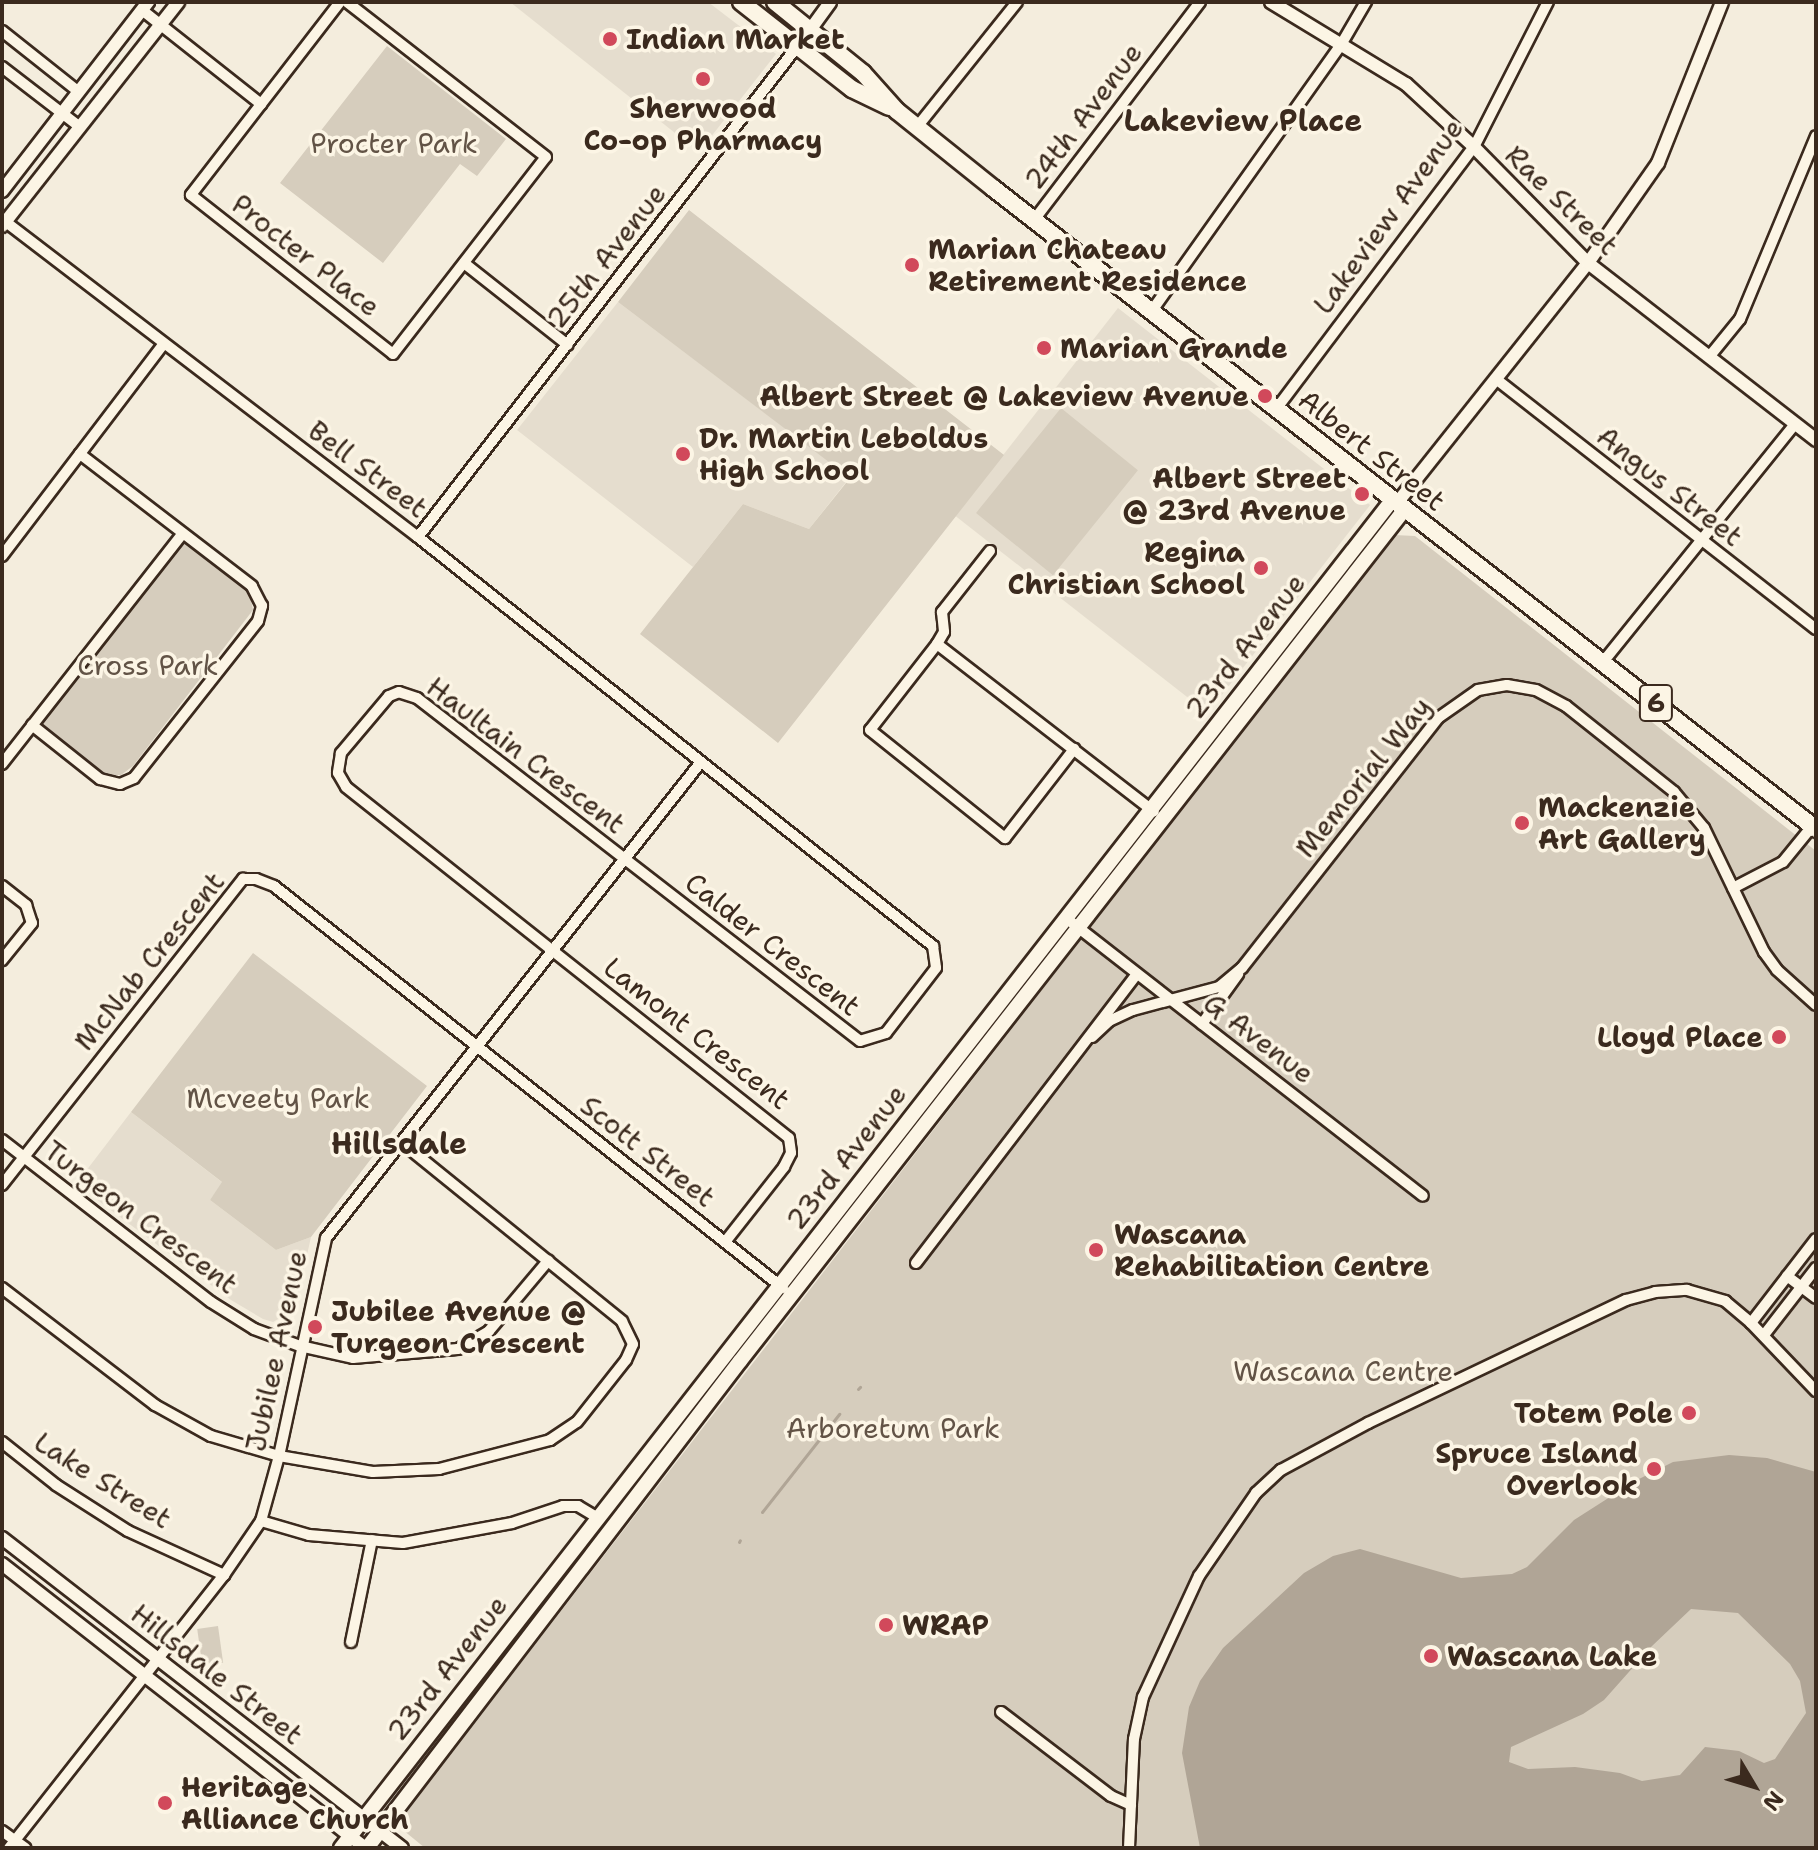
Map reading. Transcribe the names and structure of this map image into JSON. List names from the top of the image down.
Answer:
{
  "streets": {
    "main road": ["Albert Street", "23rd Avenue", "6"],
    "street": [
      "24th Avenue",
      "Rae Street",
      "Lakeview Avenue",
      "Procter Place",
      "25th Avenue",
      "Bell Street",
      "Angus Street",
      "Haultain Crescent",
      "Memorial Way",
      "Calder Crescent",
      "McNab Crescent",
      "Lamont Crescent",
      "G Avenue",
      "Scott Street",
      "Turgeon Crescent",
      "Jubilee Avenue",
      "Lake Street",
      "Hillsdale Street"
    ]
  },
  "crossings": [
    ["24th Avenue", "Albert Street"],
    ["Rae Street", "Lakeview Avenue"],
    ["Rae Street", "23rd Avenue"],
    ["Lakeview Avenue", "Albert Street"],
    ["25th Avenue", "Albert Street"],
    ["25th Avenue", "Bell Street"],
    ["Albert Street", "23rd Avenue"],
    ["Bell Street", "Calder Crescent"],
    ["Bell Street", "Jubilee Avenue"],
    ["Angus Street", "23rd Avenue"],
    ["23rd Avenue", "G Avenue"],
    ["23rd Avenue", "Scott Street"],
    ["23rd Avenue", "Hillsdale Street"],
    ["Haultain Crescent", "Calder Crescent"],
    ["Haultain Crescent", "Lamont Crescent"],
    ["Haultain Crescent", "Jubilee Avenue"],
    ["Memorial Way", "G Avenue"],
    ["Calder Crescent", "Jubilee Avenue"],
    ["McNab Crescent", "Scott Street"],
    ["McNab Crescent", "Turgeon Crescent"],
    ["McNab Crescent", "Jubilee Avenue"],
    ["Lamont Crescent", "Scott Street"],
    ["Lamont Crescent", "Jubilee Avenue"],
    ["Scott Street", "Jubilee Avenue"],
    ["Turgeon Crescent", "Jubilee Avenue"],
    ["Jubilee Avenue", "Lake Street"],
    ["Jubilee Avenue", "Hillsdale Street"]
  ],
  "districts": ["Lakeview Place", "Hillsdale"],
  "parks": [
    "Procter Park",
    "Cross Park",
    "Mcveety Park",
    "Wascana Centre",
    "Arboretum Park"
  ],
  "places": [
    "Indian Market",
    "Sherwood Co-op Pharmacy",
    "Marian Chateau Retirement Residence",
    "Marian Grande",
    "Albert Street @ Lakeview Avenue",
    "Dr. Martin Leboldus High School",
    "Albert Street @ 23rd Avenue",
    "Regina Christian School",
    "Mackenzie Art Gallery",
    "Lloyd Place",
    "Wascana Rehabilitation Centre",
    "Jubilee Avenue @ Turgeon Crescent",
    "Totem Pole",
    "Spruce Island Overlook",
    "WRAP",
    "Wascana Lake",
    "Heritage Alliance Church"
  ],
  "north": "bottom right"
}
